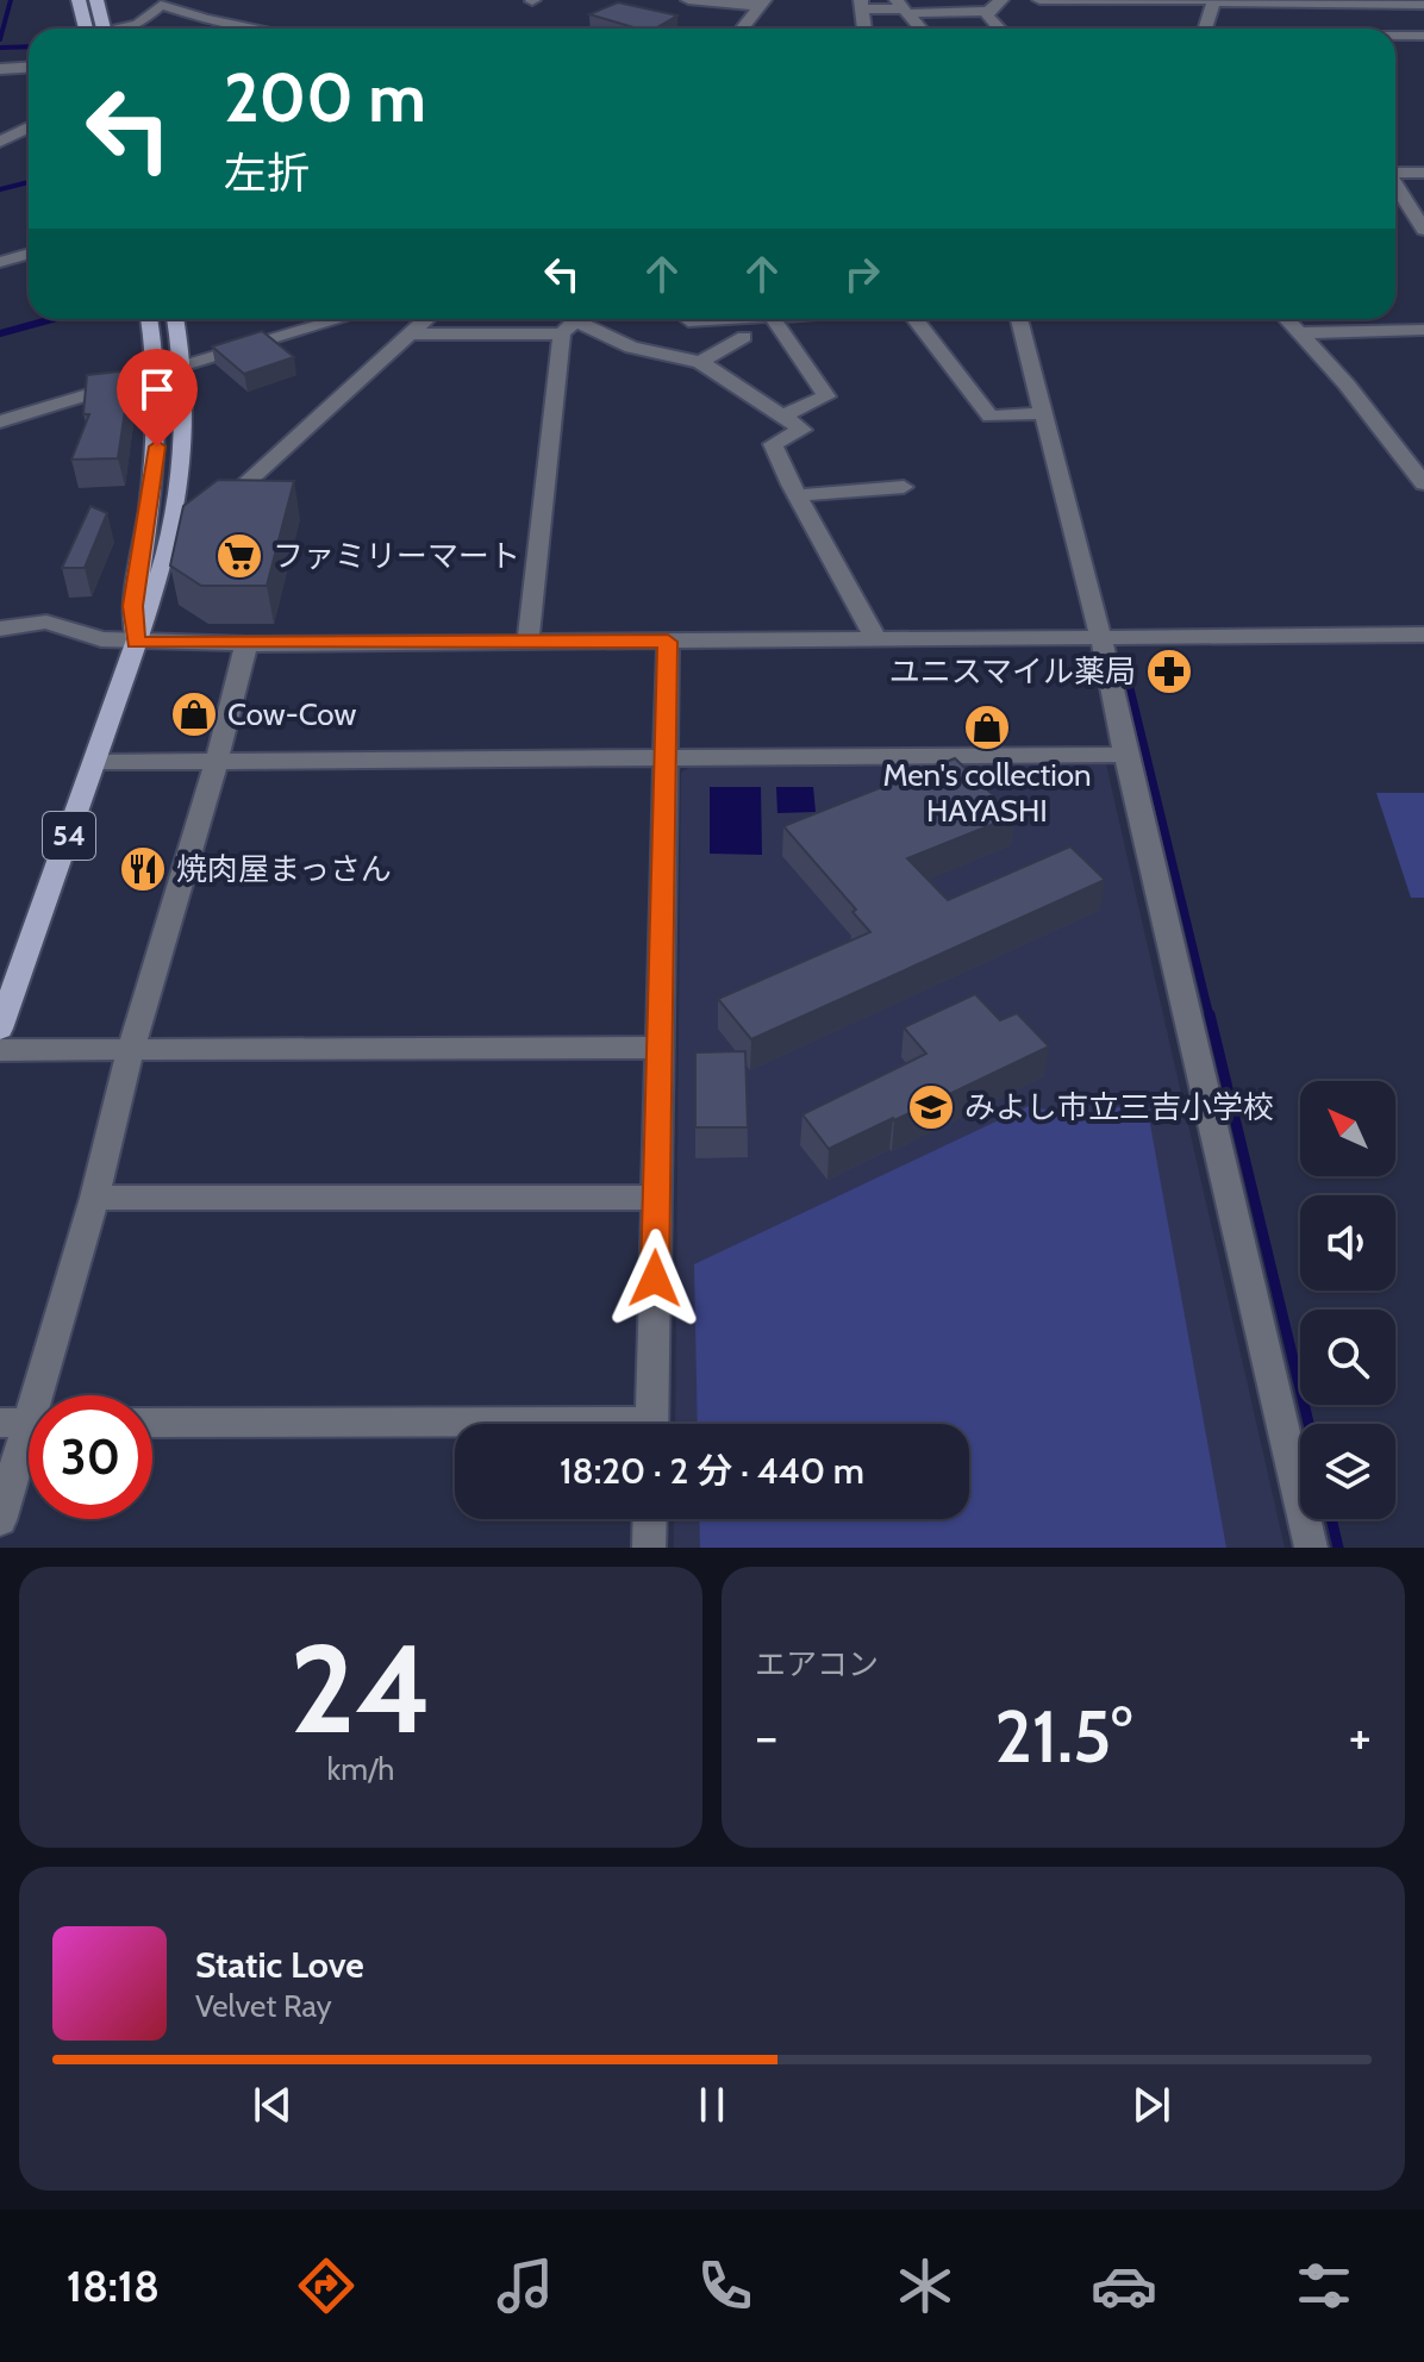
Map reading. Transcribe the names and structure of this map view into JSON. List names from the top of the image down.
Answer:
{
  "streets": {
    "main road": ["54"]
  },
  "places": {
    "supermarket": ["ファミリーマート"],
    "pharmacy": ["ユニスマイル薬局"],
    "shop": ["Cow-Cow", "Men's collection HAYASHI"],
    "restaurant": ["焼肉屋まっさん"],
    "school or university": ["みよし市立三吉小学校"]
  },
  "north": "top left",
  "page": {
    "turn": ["200 m", "左折"],
    "limit": "30",
    "trip": "18:20 · 2 分 · 440 m",
    "tile": [
      ["24", "km/h"],
      "エアコン"
    ],
    "heat": ["−", "21.5°", "+"],
    "song": ["Static Love", "Velvet Ray"],
    "tabs": "18:18"
  }
}
